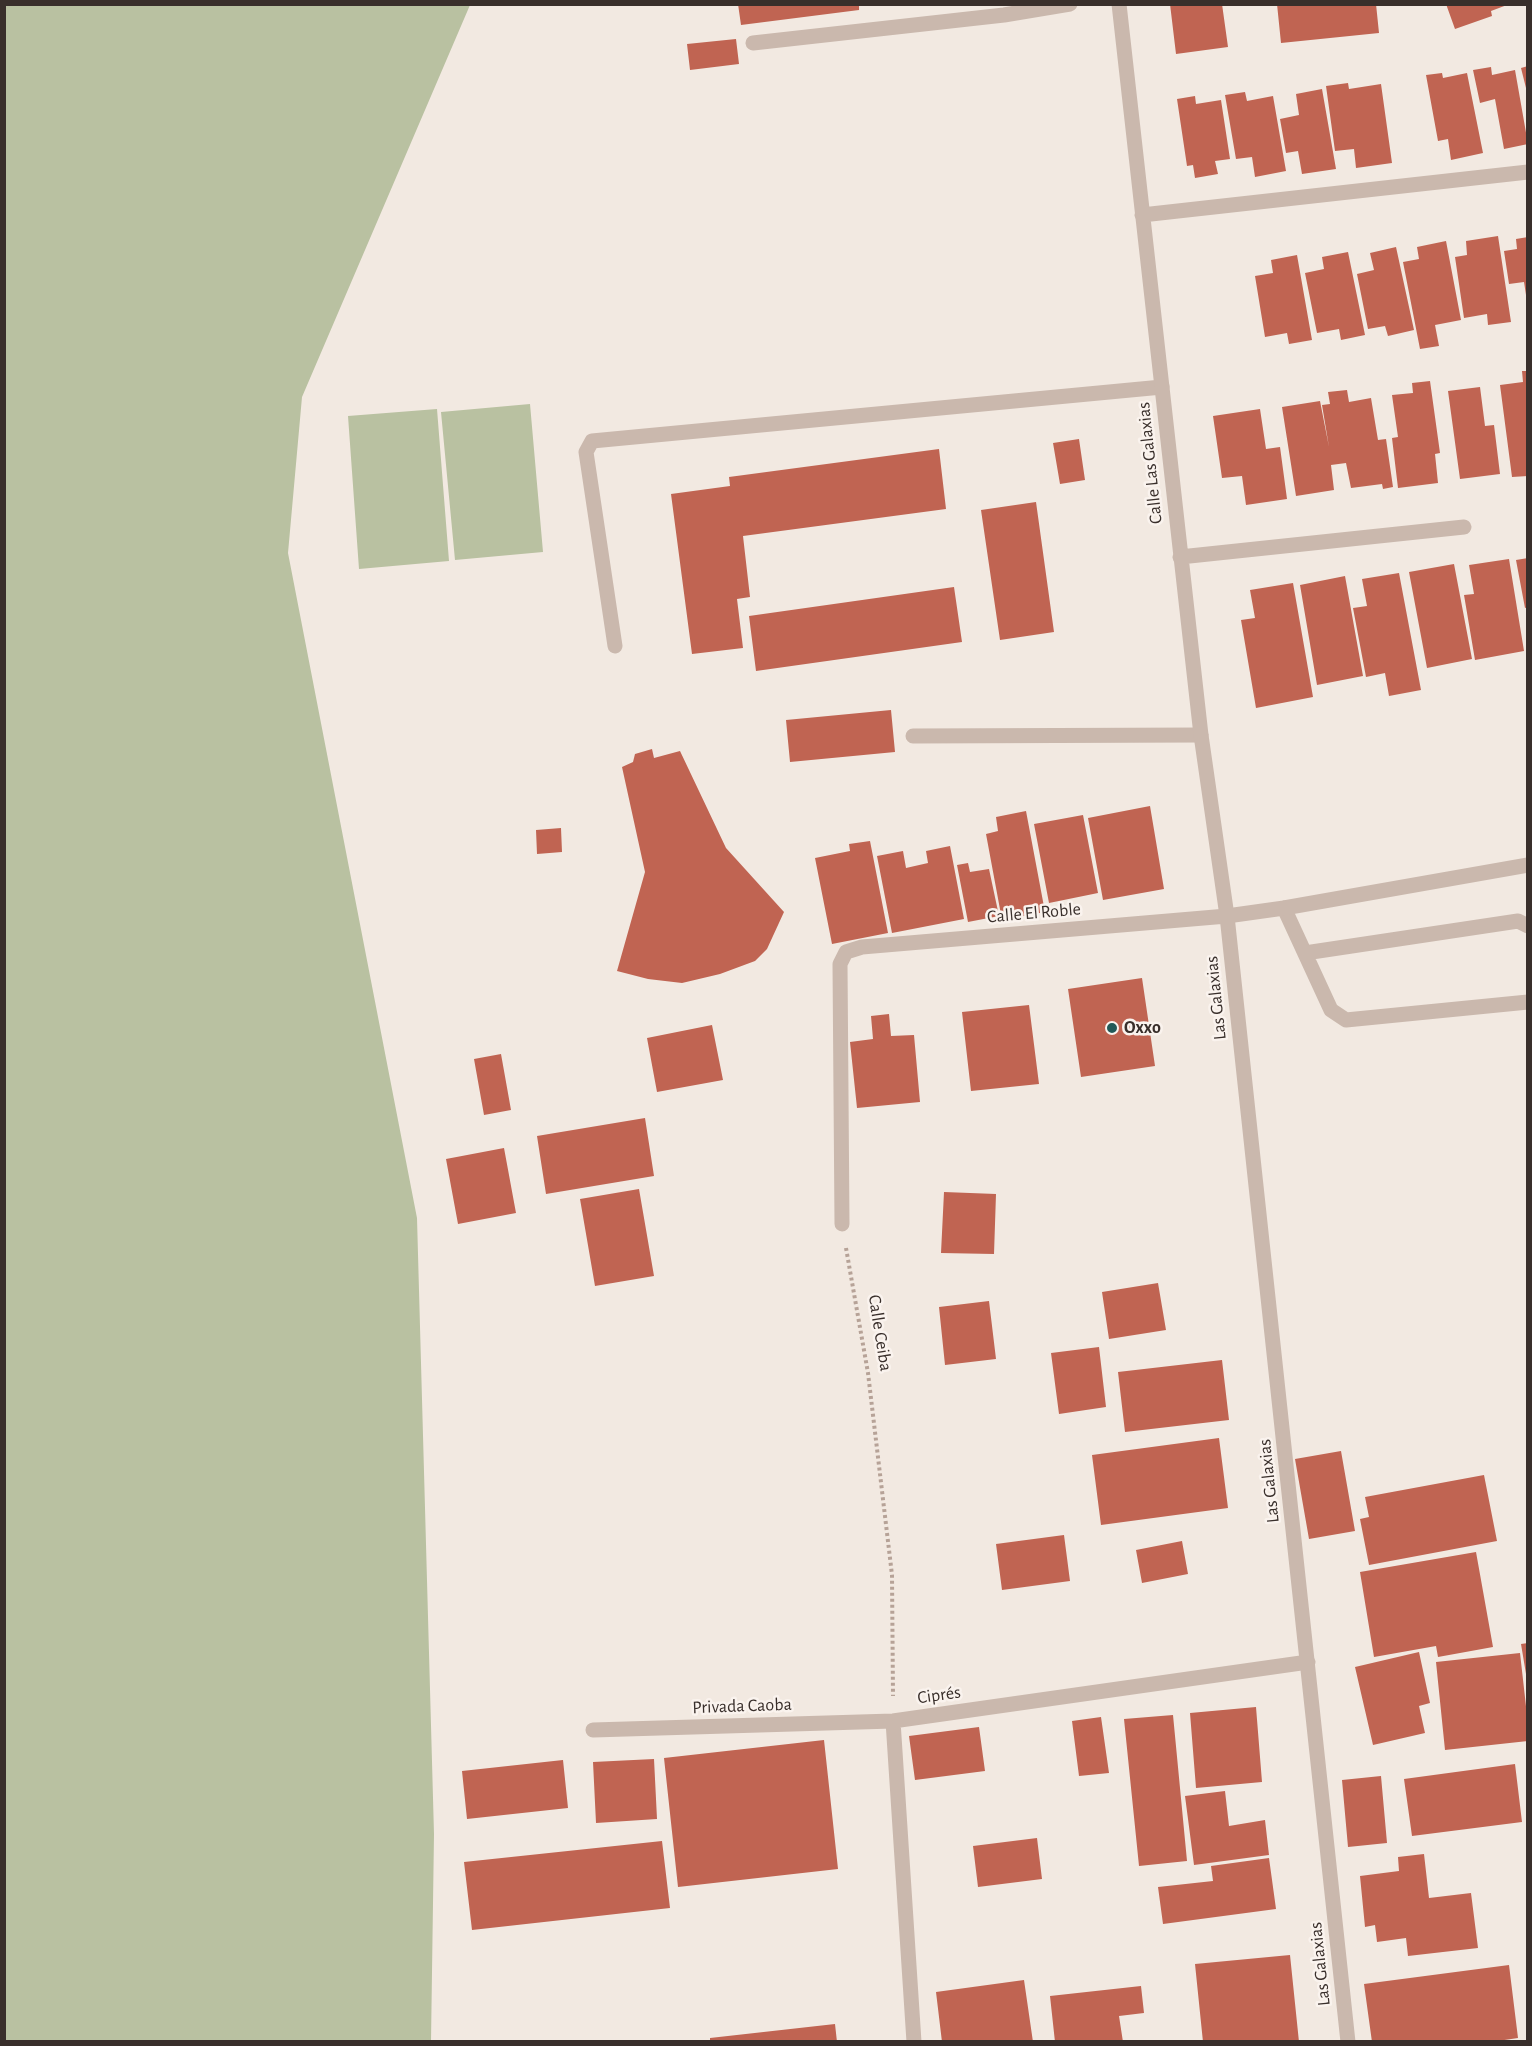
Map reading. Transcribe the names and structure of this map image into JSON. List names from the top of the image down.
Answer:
{
  "streets": {
    "street": [
      "Calle Las Galaxias",
      "Calle El Roble",
      "Las Galaxias",
      "Ciprés",
      "Privada Caoba"
    ],
    "path": ["Calle Ceiba"]
  },
  "crossings": [
    ["Calle Las Galaxias", "Calle El Roble"],
    ["Calle Las Galaxias", "Las Galaxias"],
    ["Calle El Roble", "Las Galaxias"],
    ["Calle El Roble", "Calle Ceiba"],
    ["Las Galaxias", "Ciprés"],
    ["Calle Ceiba", "Ciprés"],
    ["Calle Ceiba", "Privada Caoba"],
    ["Ciprés", "Privada Caoba"]
  ],
  "places": ["Oxxo"]
}
